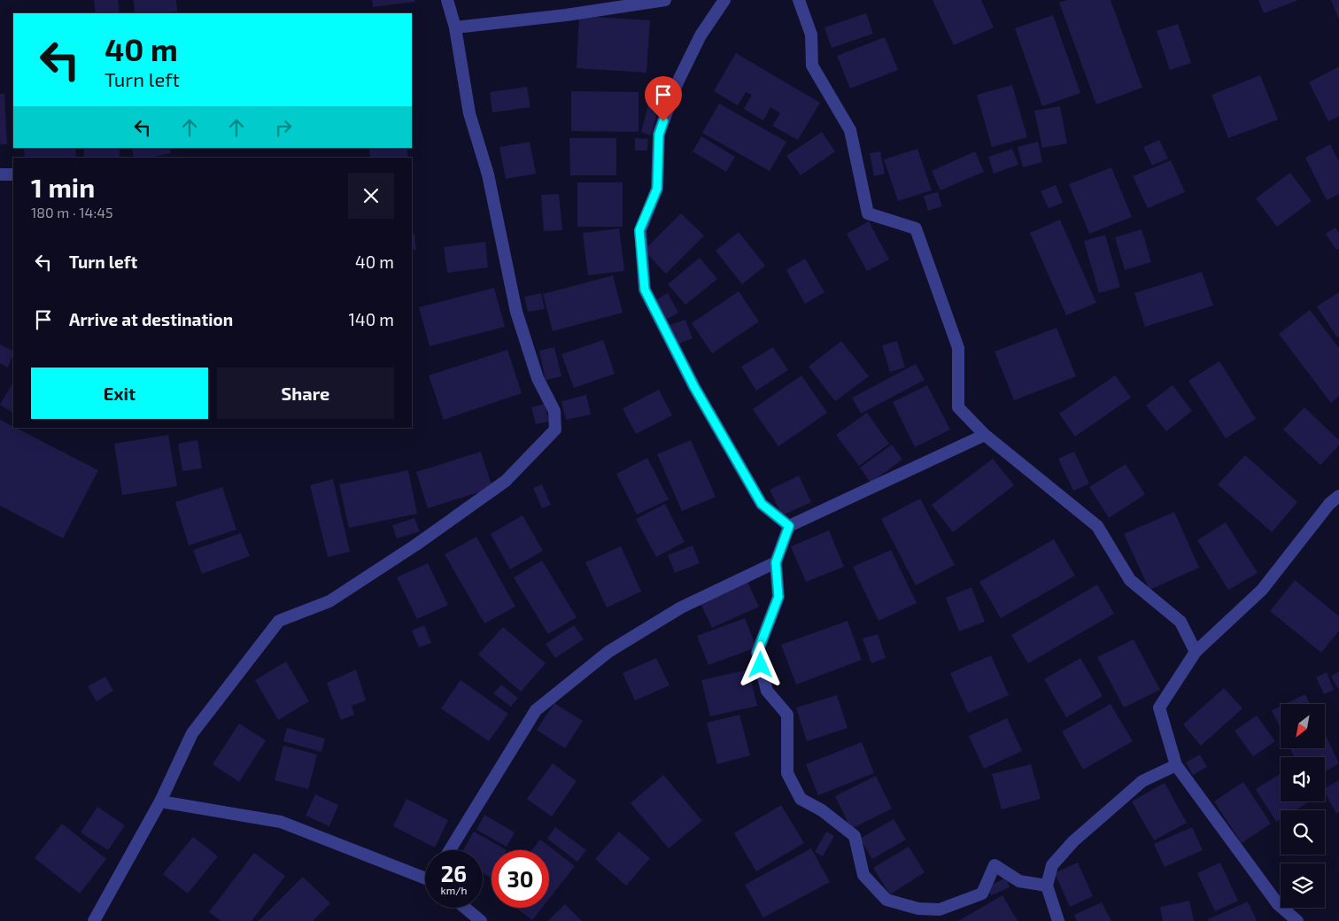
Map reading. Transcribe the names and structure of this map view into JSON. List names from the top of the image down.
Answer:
{
  "north": "bottom left",
  "page": {
    "turn": ["40 m", "Turn left"],
    "heading": ["1 min", "180 m · 14:45"],
    "list": [
      {
        "name": "Turn left",
        "value": "40 m"
      },
      {
        "name": "Arrive at destination",
        "value": "140 m"
      }
    ],
    "buttons": ["Exit", "Share"],
    "speed": "26 km/h",
    "limit": "30"
  }
}
